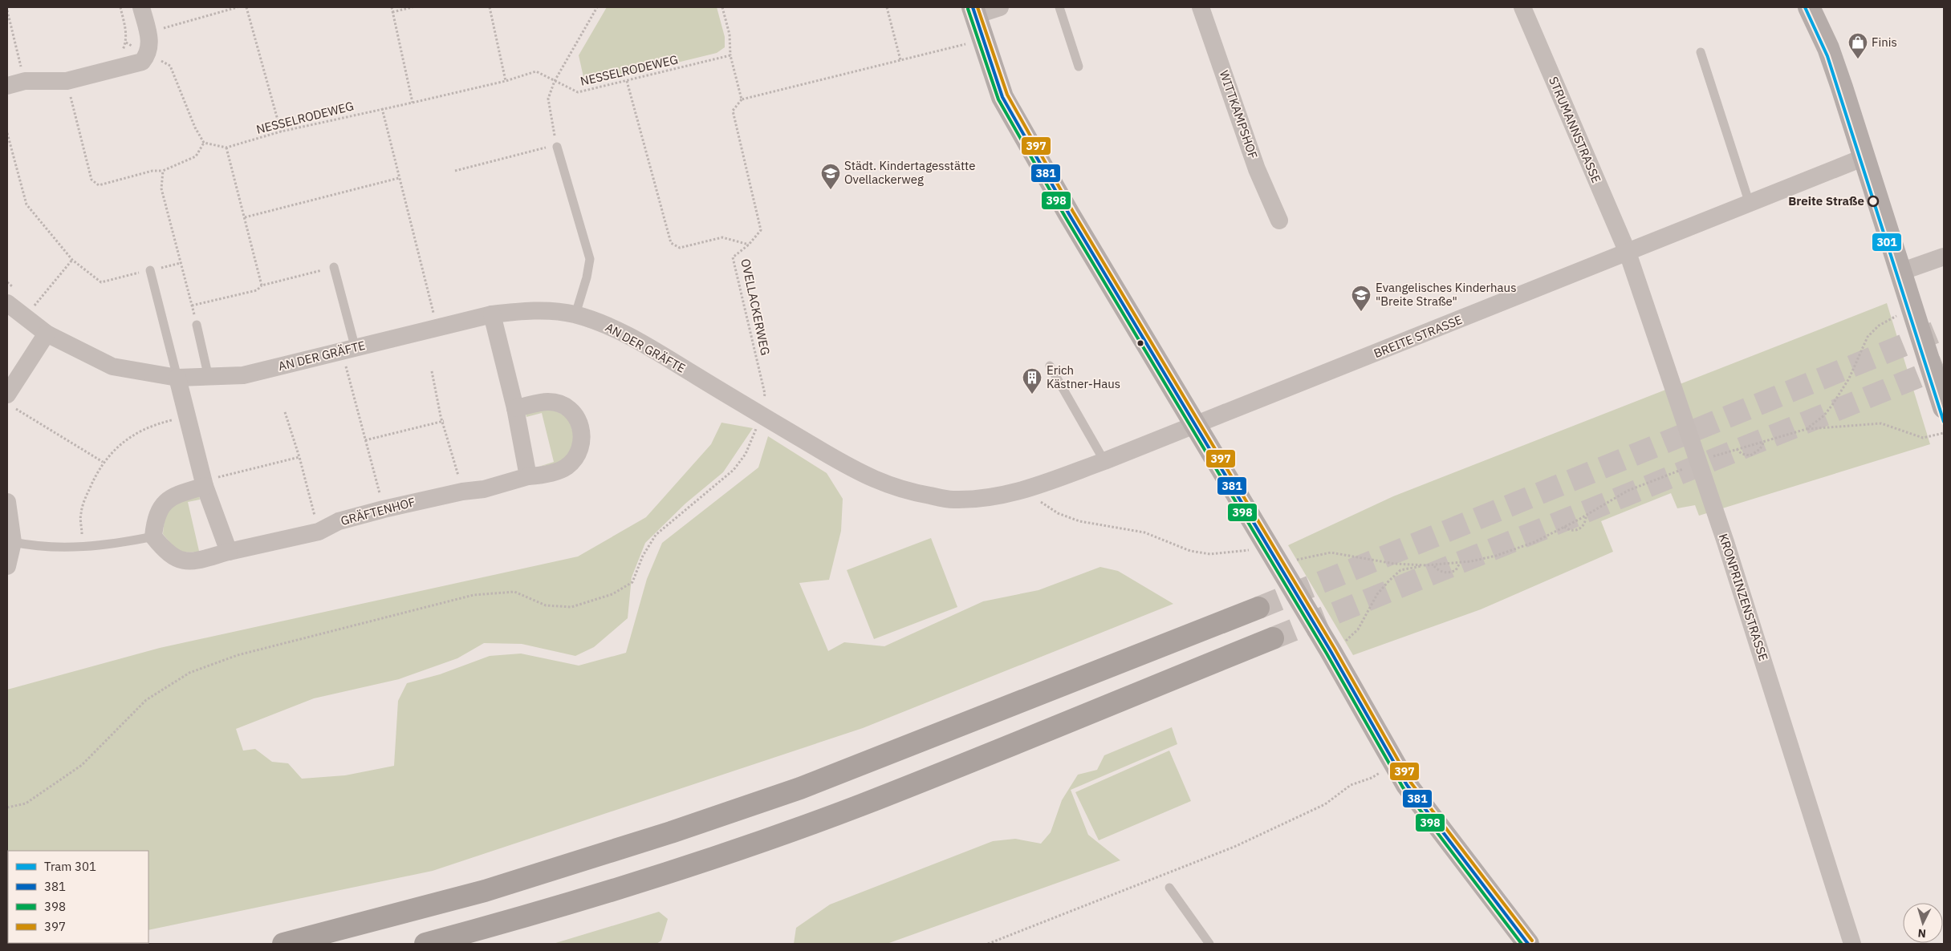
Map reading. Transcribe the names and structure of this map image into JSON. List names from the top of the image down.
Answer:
{
  "streets": {
    "street": [
      "WITTKAMPSHOF",
      "STRUMANNSTRASSE",
      "BREITE STRASSE",
      "AN DER GRÄFTE",
      "GRÄFTENHOF",
      "KRONPRINZENSTRASSE"
    ],
    "path": ["NESSELRODEWEG", "OVELLACKERWEG"]
  },
  "crossings": [
    ["STRUMANNSTRASSE", "BREITE STRASSE"],
    ["STRUMANNSTRASSE", "KRONPRINZENSTRASSE"],
    ["OVELLACKERWEG", "AN DER GRÄFTE"],
    ["BREITE STRASSE", "AN DER GRÄFTE"],
    ["BREITE STRASSE", "KRONPRINZENSTRASSE"]
  ],
  "places": {
    "shop": ["Finis"],
    "school or university": ["Städt. Kindertagesstätte Ovellackerweg", "Evangelisches Kinderhaus \"Breite Straße\""],
    "other": ["Breite Straße"],
    "building": ["Erich Kästner-Haus"]
  },
  "lines": [
    "tram line 301",
    "transit line 381",
    "transit line 397",
    "transit line 398"
  ],
  "legend": [
    "Tram 301",
    "381",
    "398",
    "397"
  ],
  "north": "bottom"
}
